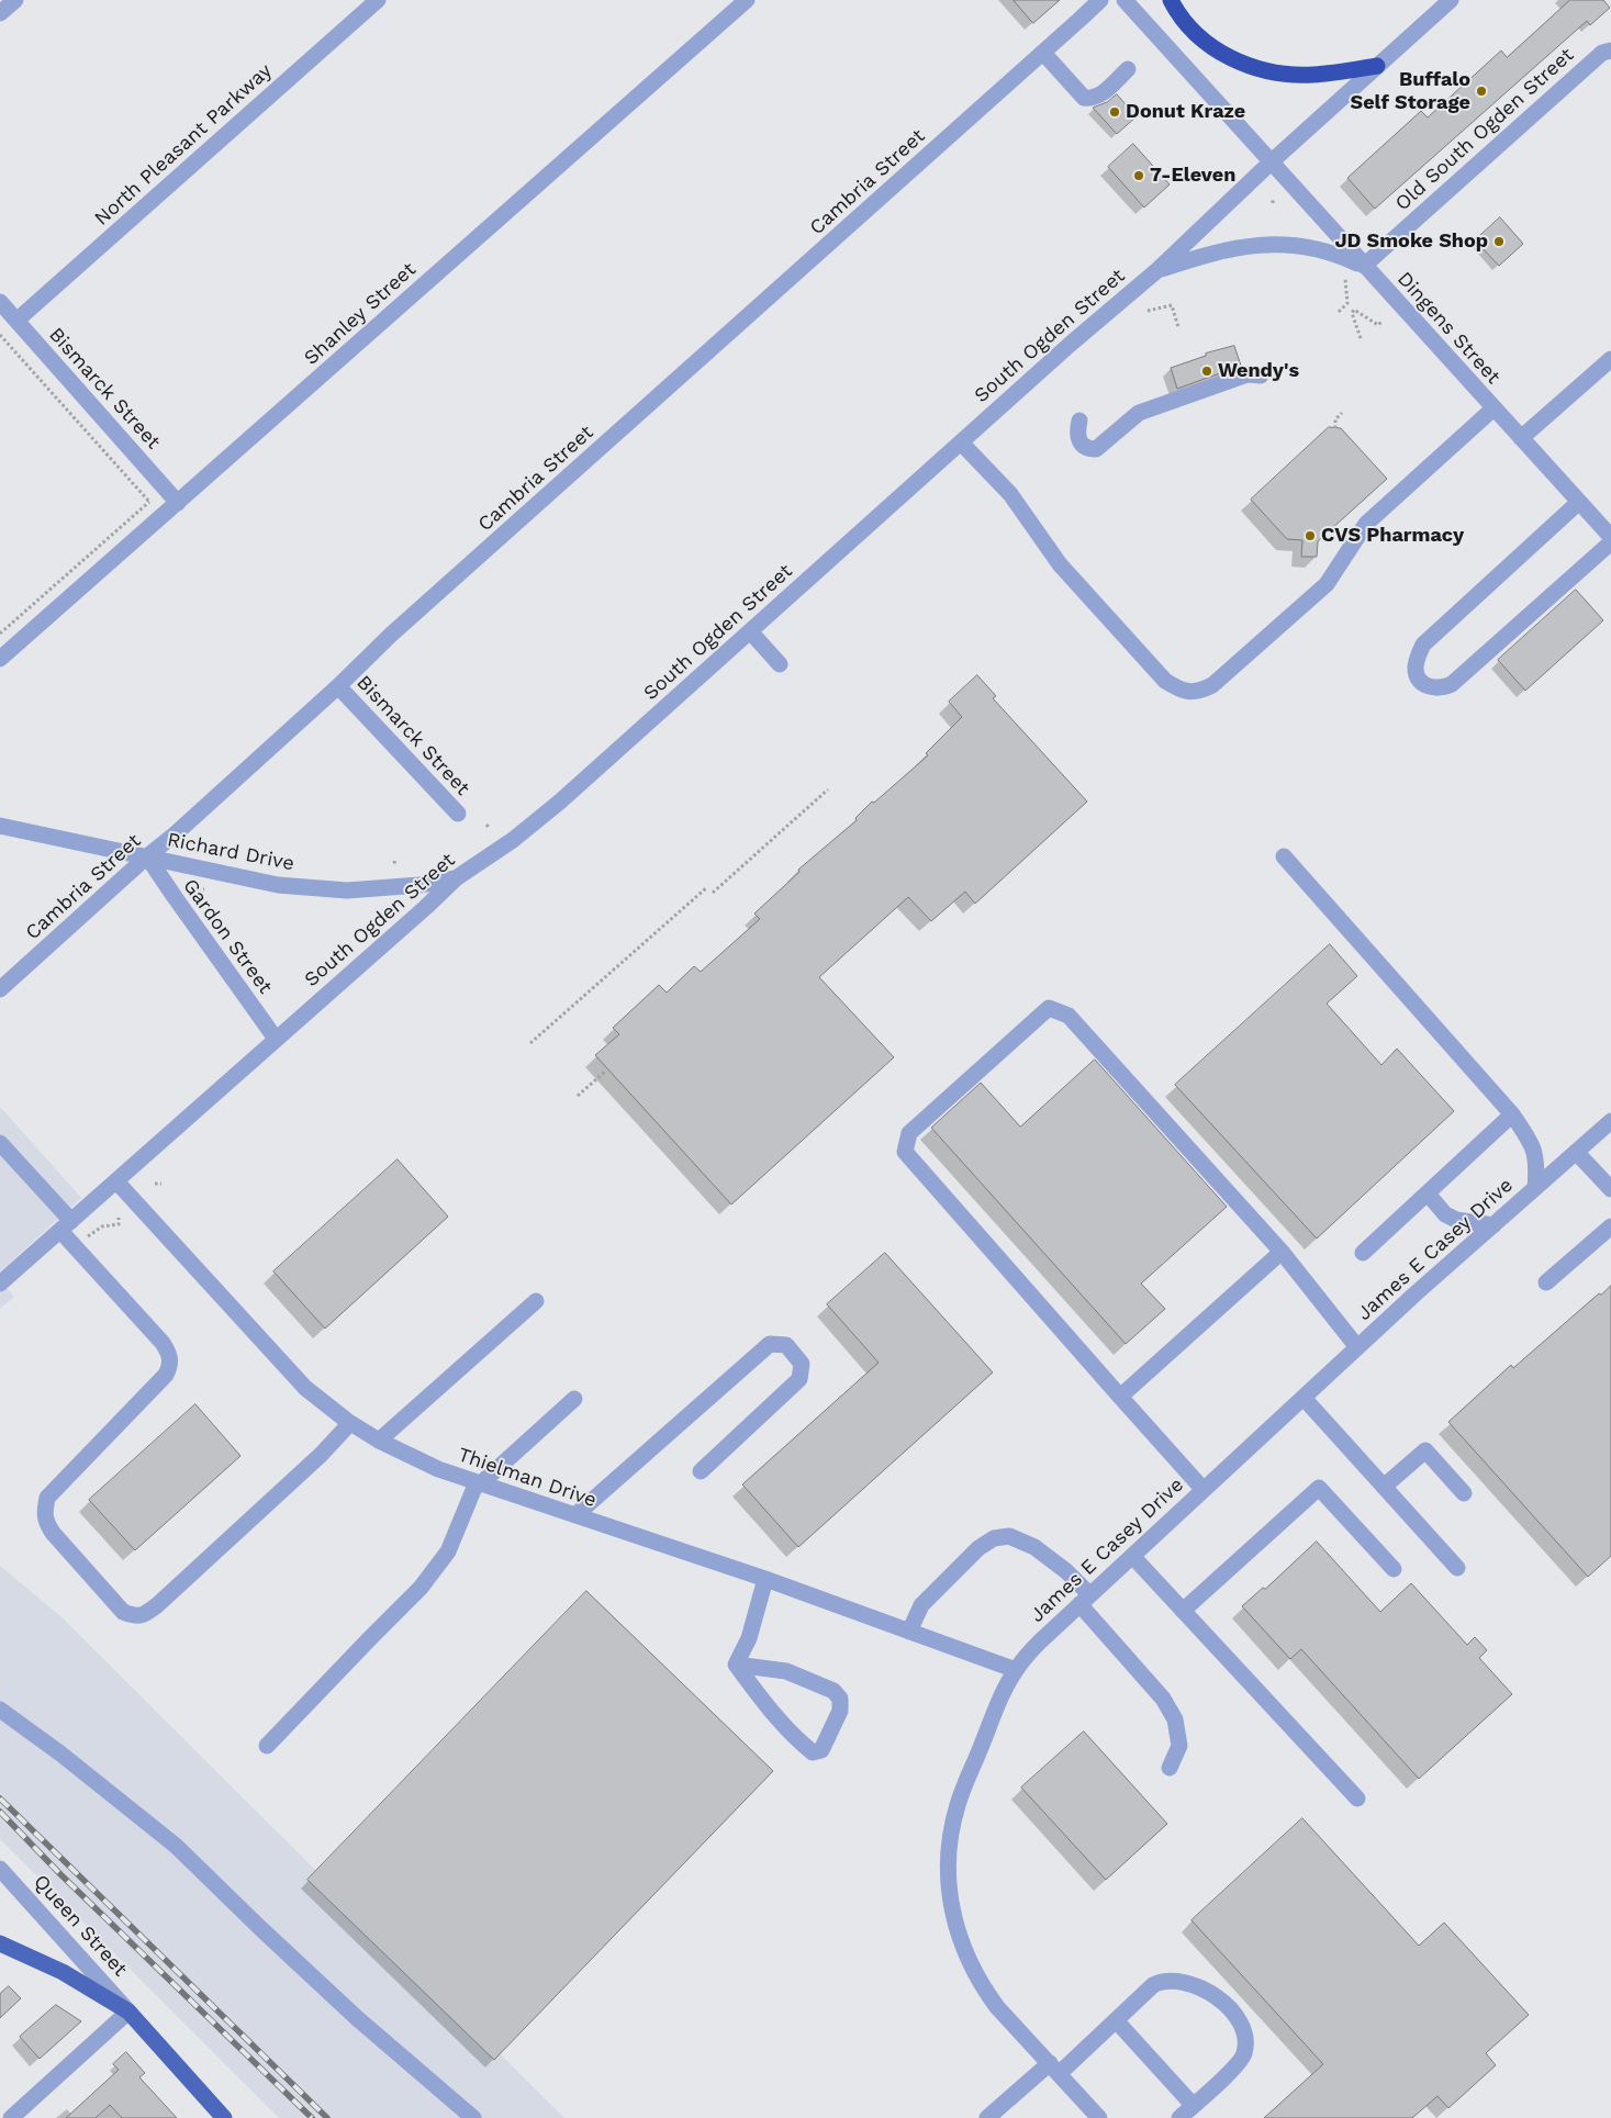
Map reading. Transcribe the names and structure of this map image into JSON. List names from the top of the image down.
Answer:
{
  "streets": {
    "street": [
      "Old South Ogden Street",
      "North Pleasant Parkway",
      "Cambria Street",
      "Shanley Street",
      "Dingens Street",
      "South Ogden Street",
      "Bismarck Street",
      "Richard Drive",
      "Gardon Street",
      "James E Casey Drive",
      "Thielman Drive",
      "Queen Street"
    ]
  },
  "crossings": [
    ["Old South Ogden Street", "Dingens Street"],
    ["North Pleasant Parkway", "Bismarck Street"],
    ["Cambria Street", "Bismarck Street"],
    ["Cambria Street", "Richard Drive"],
    ["Cambria Street", "Gardon Street"],
    ["Shanley Street", "Bismarck Street"],
    ["Dingens Street", "South Ogden Street"],
    ["South Ogden Street", "Richard Drive"],
    ["South Ogden Street", "Gardon Street"],
    ["South Ogden Street", "Thielman Drive"],
    ["Richard Drive", "Gardon Street"],
    ["James E Casey Drive", "Thielman Drive"]
  ],
  "places": [
    "Buffalo Self Storage",
    "Donut Kraze",
    "7-Eleven",
    "JD Smoke Shop",
    "Wendy's",
    "CVS Pharmacy"
  ]
}
